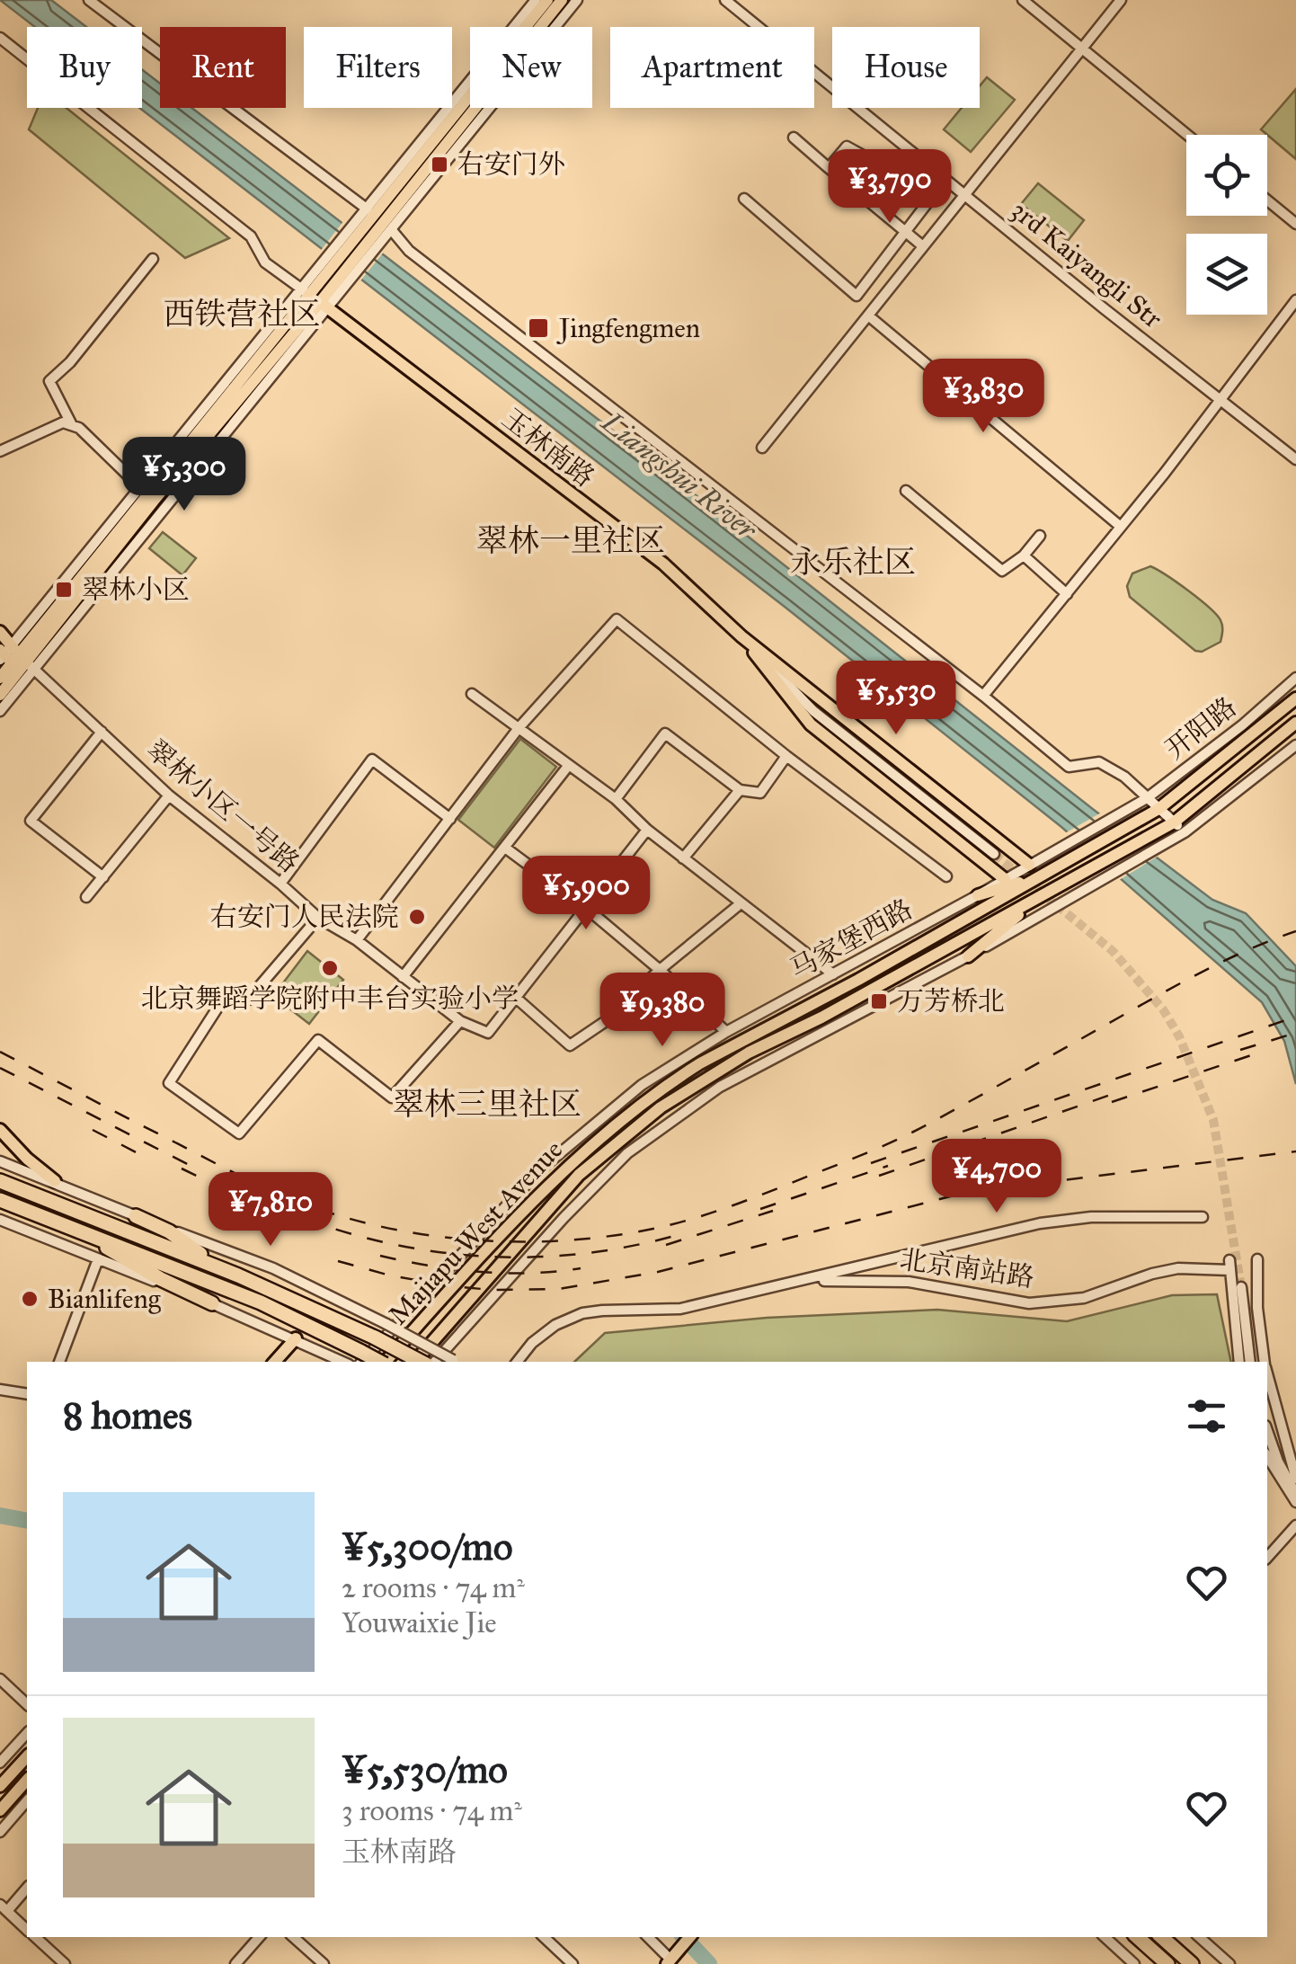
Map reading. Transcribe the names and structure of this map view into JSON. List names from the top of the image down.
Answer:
{
  "streets": {
    "main road": ["玉林南路", "Majiapu West Avenue"],
    "street": [
      "3rd Kaiyangli Str",
      "开阳路",
      "翠林小区一号路",
      "马家堡西路",
      "北京南站路"
    ]
  },
  "crossings": [
    ["玉林南路", "马家堡西路"],
    ["开阳路", "马家堡西路"]
  ],
  "districts": [
    "西铁营社区",
    "翠林一里社区",
    "永乐社区",
    "翠林三里社区"
  ],
  "water": ["Liangshui River"],
  "places": {
    "transit": [
      "右安门外",
      "Jingfengmen",
      "翠林小区",
      "万芳桥北"
    ],
    "other": ["右安门人民法院", "北京舞蹈学院附中丰台实验小学", "Bianlifeng"]
  },
  "page": {
    "chip": [
      "Buy",
      "Rent",
      "Filters",
      "New",
      "Apartment",
      "House"
    ],
    "price": [
      "¥3,790",
      "¥3,830",
      "¥5,300",
      "¥5,530",
      "¥5,900",
      "¥9,380",
      "¥4,700",
      "¥7,810"
    ],
    "heading": "8 homes",
    "list": [
      {
        "name": "¥5,300/mo",
        "note": "2 rooms · 74 m² · Youwaixie Jie"
      },
      {
        "name": "¥5,530/mo",
        "note": "3 rooms · 74 m² · 玉林南路"
      }
    ]
  }
}
